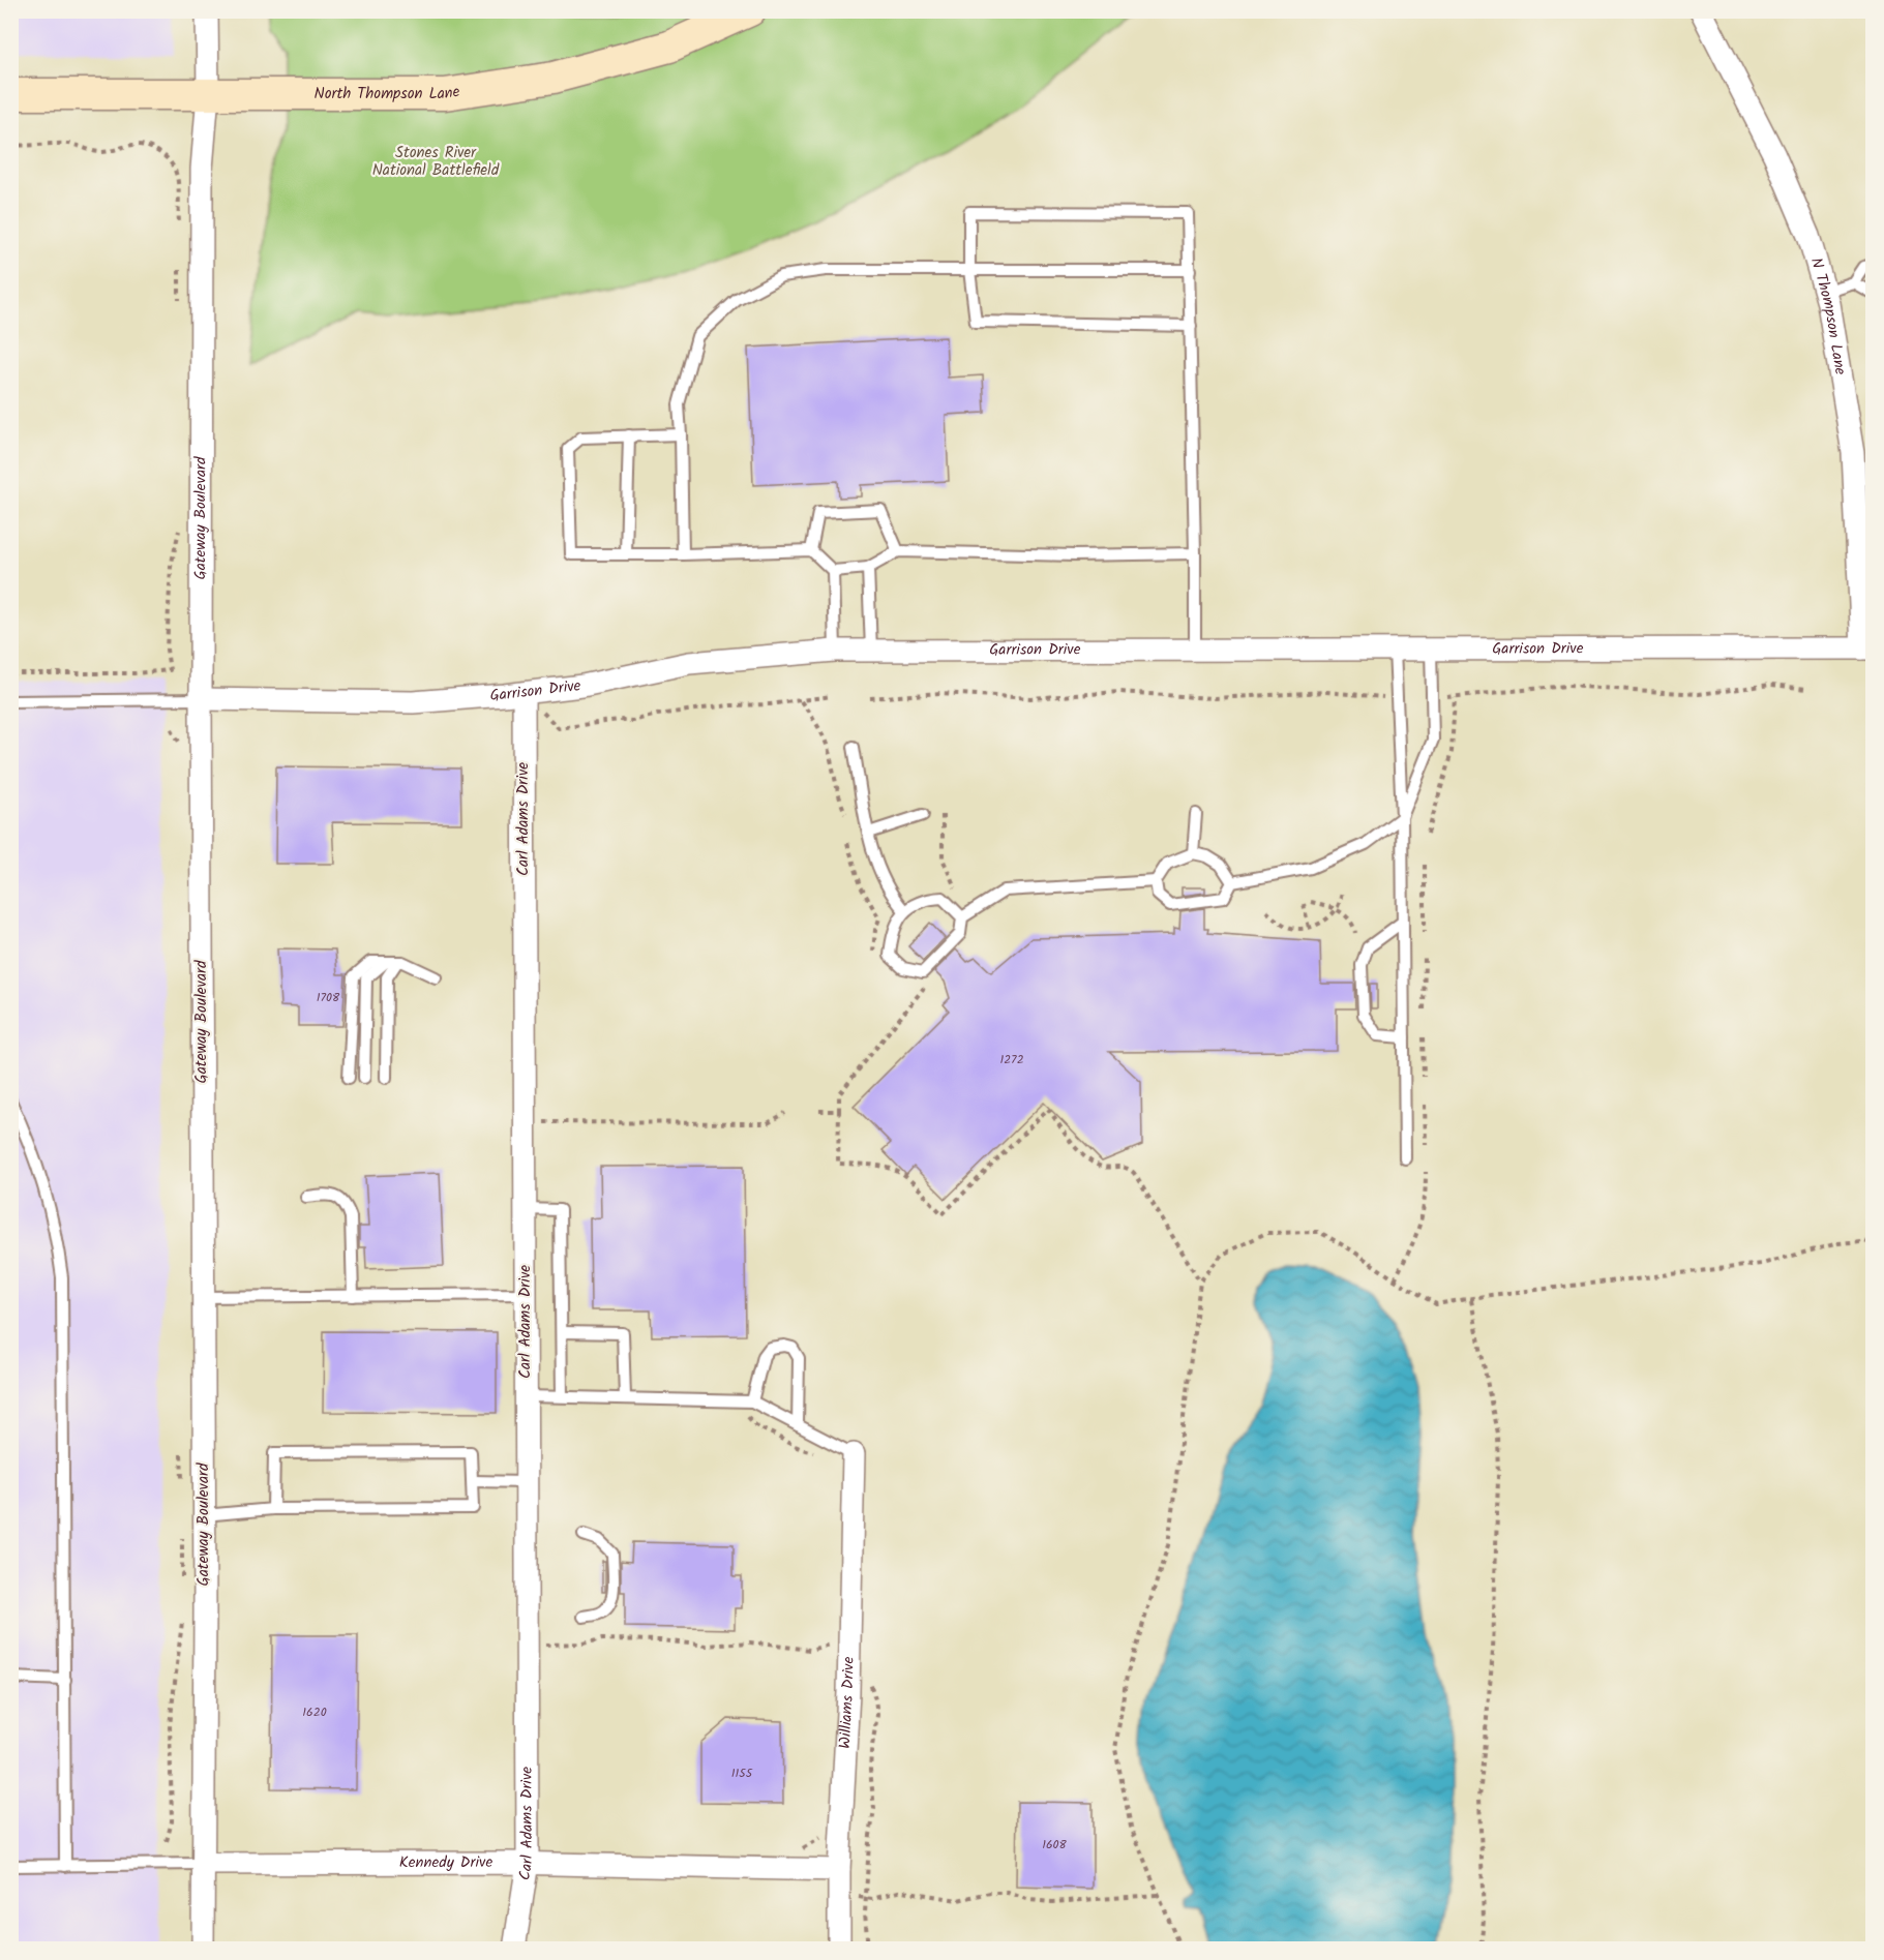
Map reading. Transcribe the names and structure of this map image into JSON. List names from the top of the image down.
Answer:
{
  "streets": {
    "main road": ["North Thompson Lane"],
    "street": [
      "N Thompson Lane",
      "Gateway Boulevard",
      "Garrison Drive",
      "Carl Adams Drive",
      "Williams Drive",
      "Kennedy Drive"
    ]
  },
  "crossings": [
    ["North Thompson Lane", "Gateway Boulevard"],
    ["N Thompson Lane", "Garrison Drive"],
    ["Gateway Boulevard", "Garrison Drive"],
    ["Gateway Boulevard", "Kennedy Drive"],
    ["Garrison Drive", "Carl Adams Drive"],
    ["Carl Adams Drive", "Kennedy Drive"],
    ["Williams Drive", "Kennedy Drive"]
  ],
  "parks": ["Stones River National Battlefield"],
  "house_numbers": [
    "1708",
    "1272",
    "1620",
    "1155",
    "1608"
  ]
}
